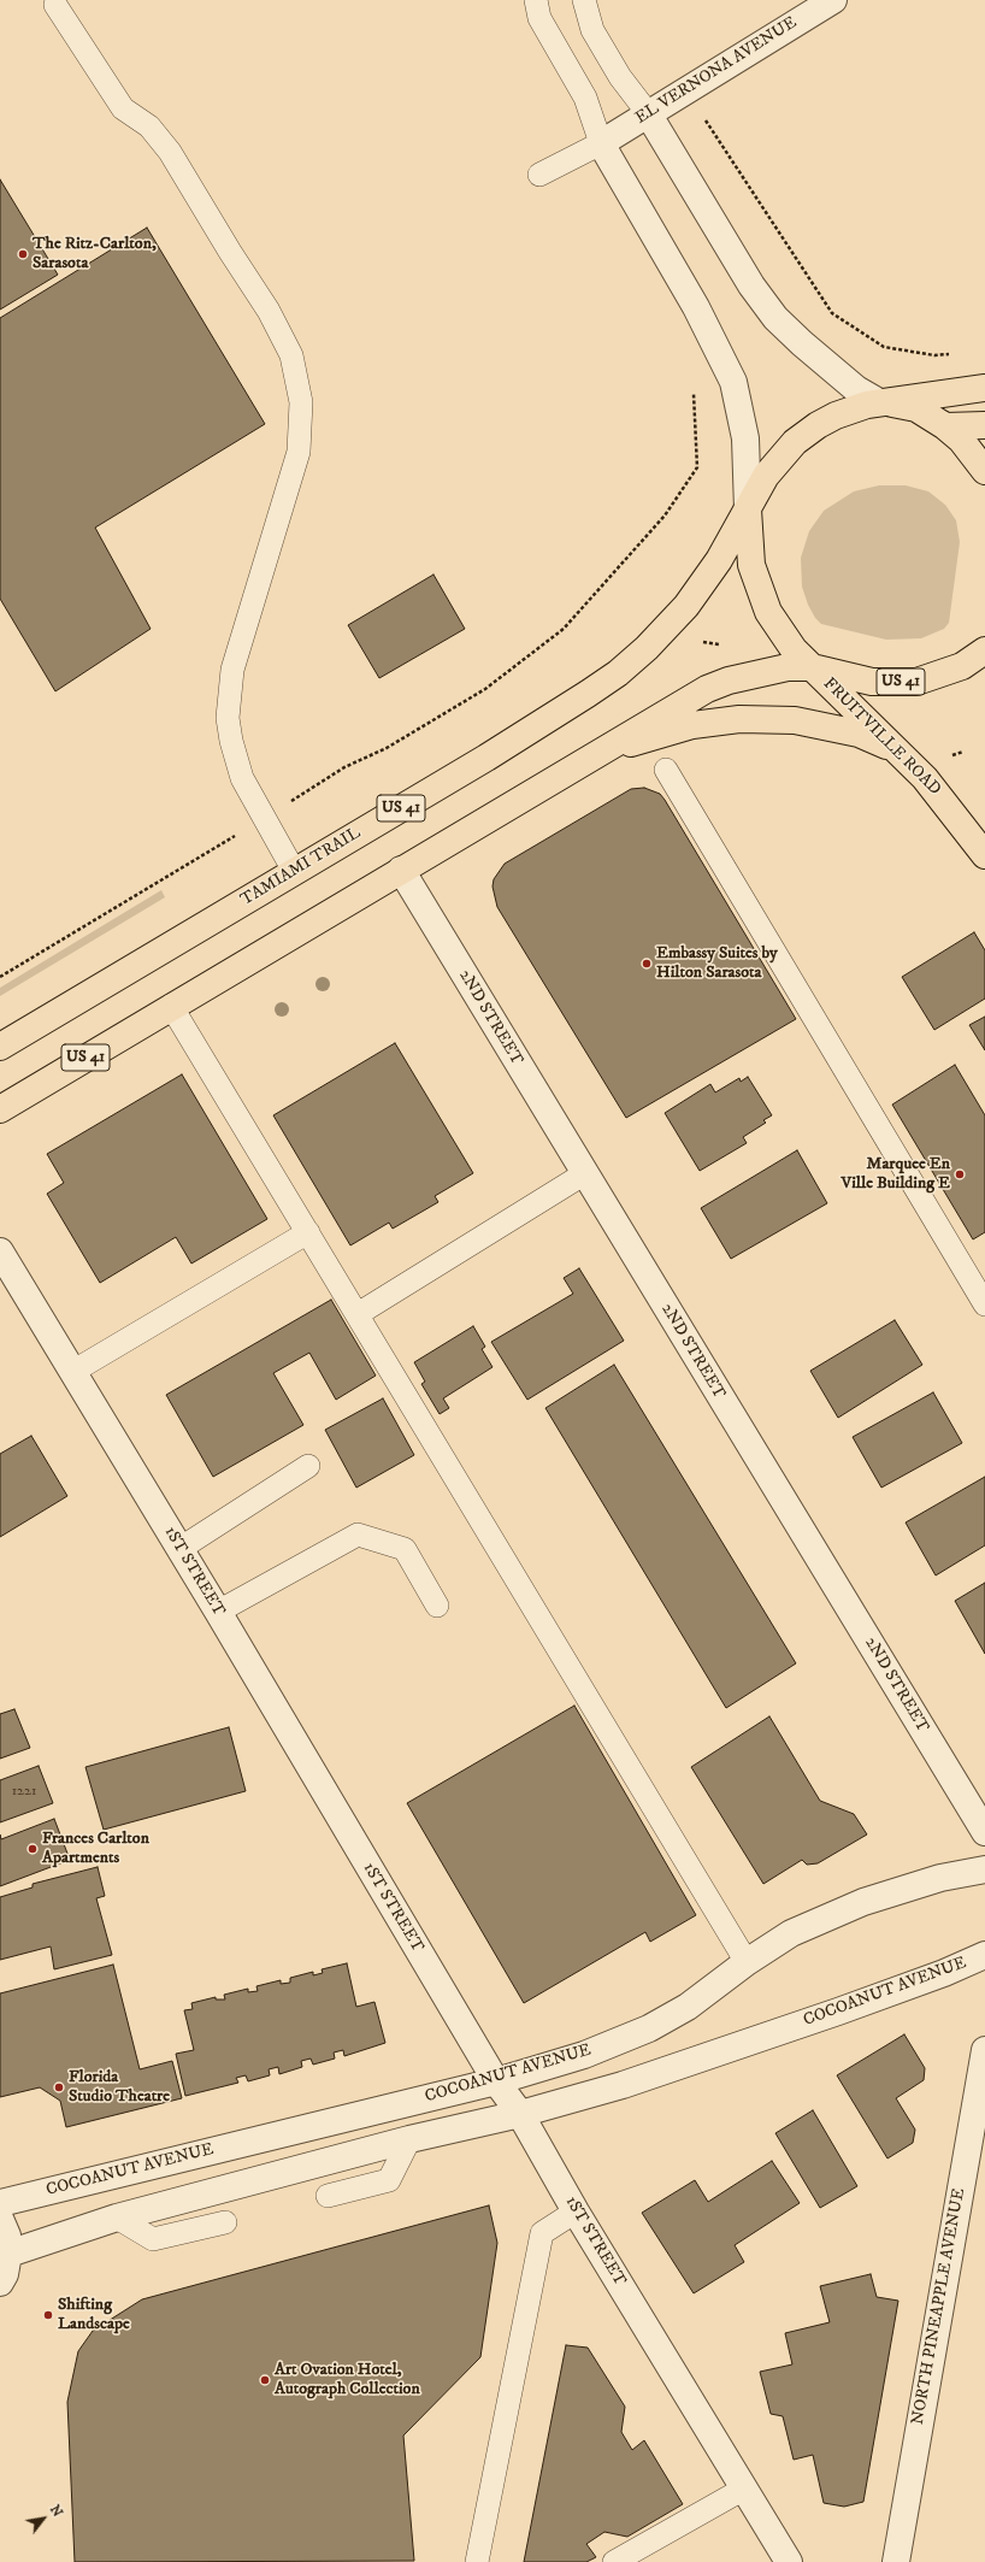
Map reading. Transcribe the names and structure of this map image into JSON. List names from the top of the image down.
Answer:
{
  "streets": {
    "main road": ["US 41", "FRUITVILLE ROAD", "TAMIAMI TRAIL"],
    "street": [
      "EL VERNONA AVENUE",
      "2ND STREET",
      "1ST STREET",
      "COCOANUT AVENUE",
      "NORTH PINEAPPLE AVENUE"
    ]
  },
  "crossings": [
    ["US 41", "FRUITVILLE ROAD"],
    ["US 41", "TAMIAMI TRAIL"],
    ["US 41", "2ND STREET"],
    ["FRUITVILLE ROAD", "TAMIAMI TRAIL"],
    ["1ST STREET", "COCOANUT AVENUE"]
  ],
  "places": [
    "The Ritz-Carlton, Sarasota",
    "Embassy Suites by Hilton Sarasota",
    "Marquee En Ville Building E",
    "Frances Carlton Apartments",
    "Florida Studio Theatre",
    "Shifting Landscape",
    "Art Ovation Hotel, Autograph Collection"
  ],
  "house_numbers": ["1221"],
  "north": "top right"
}
